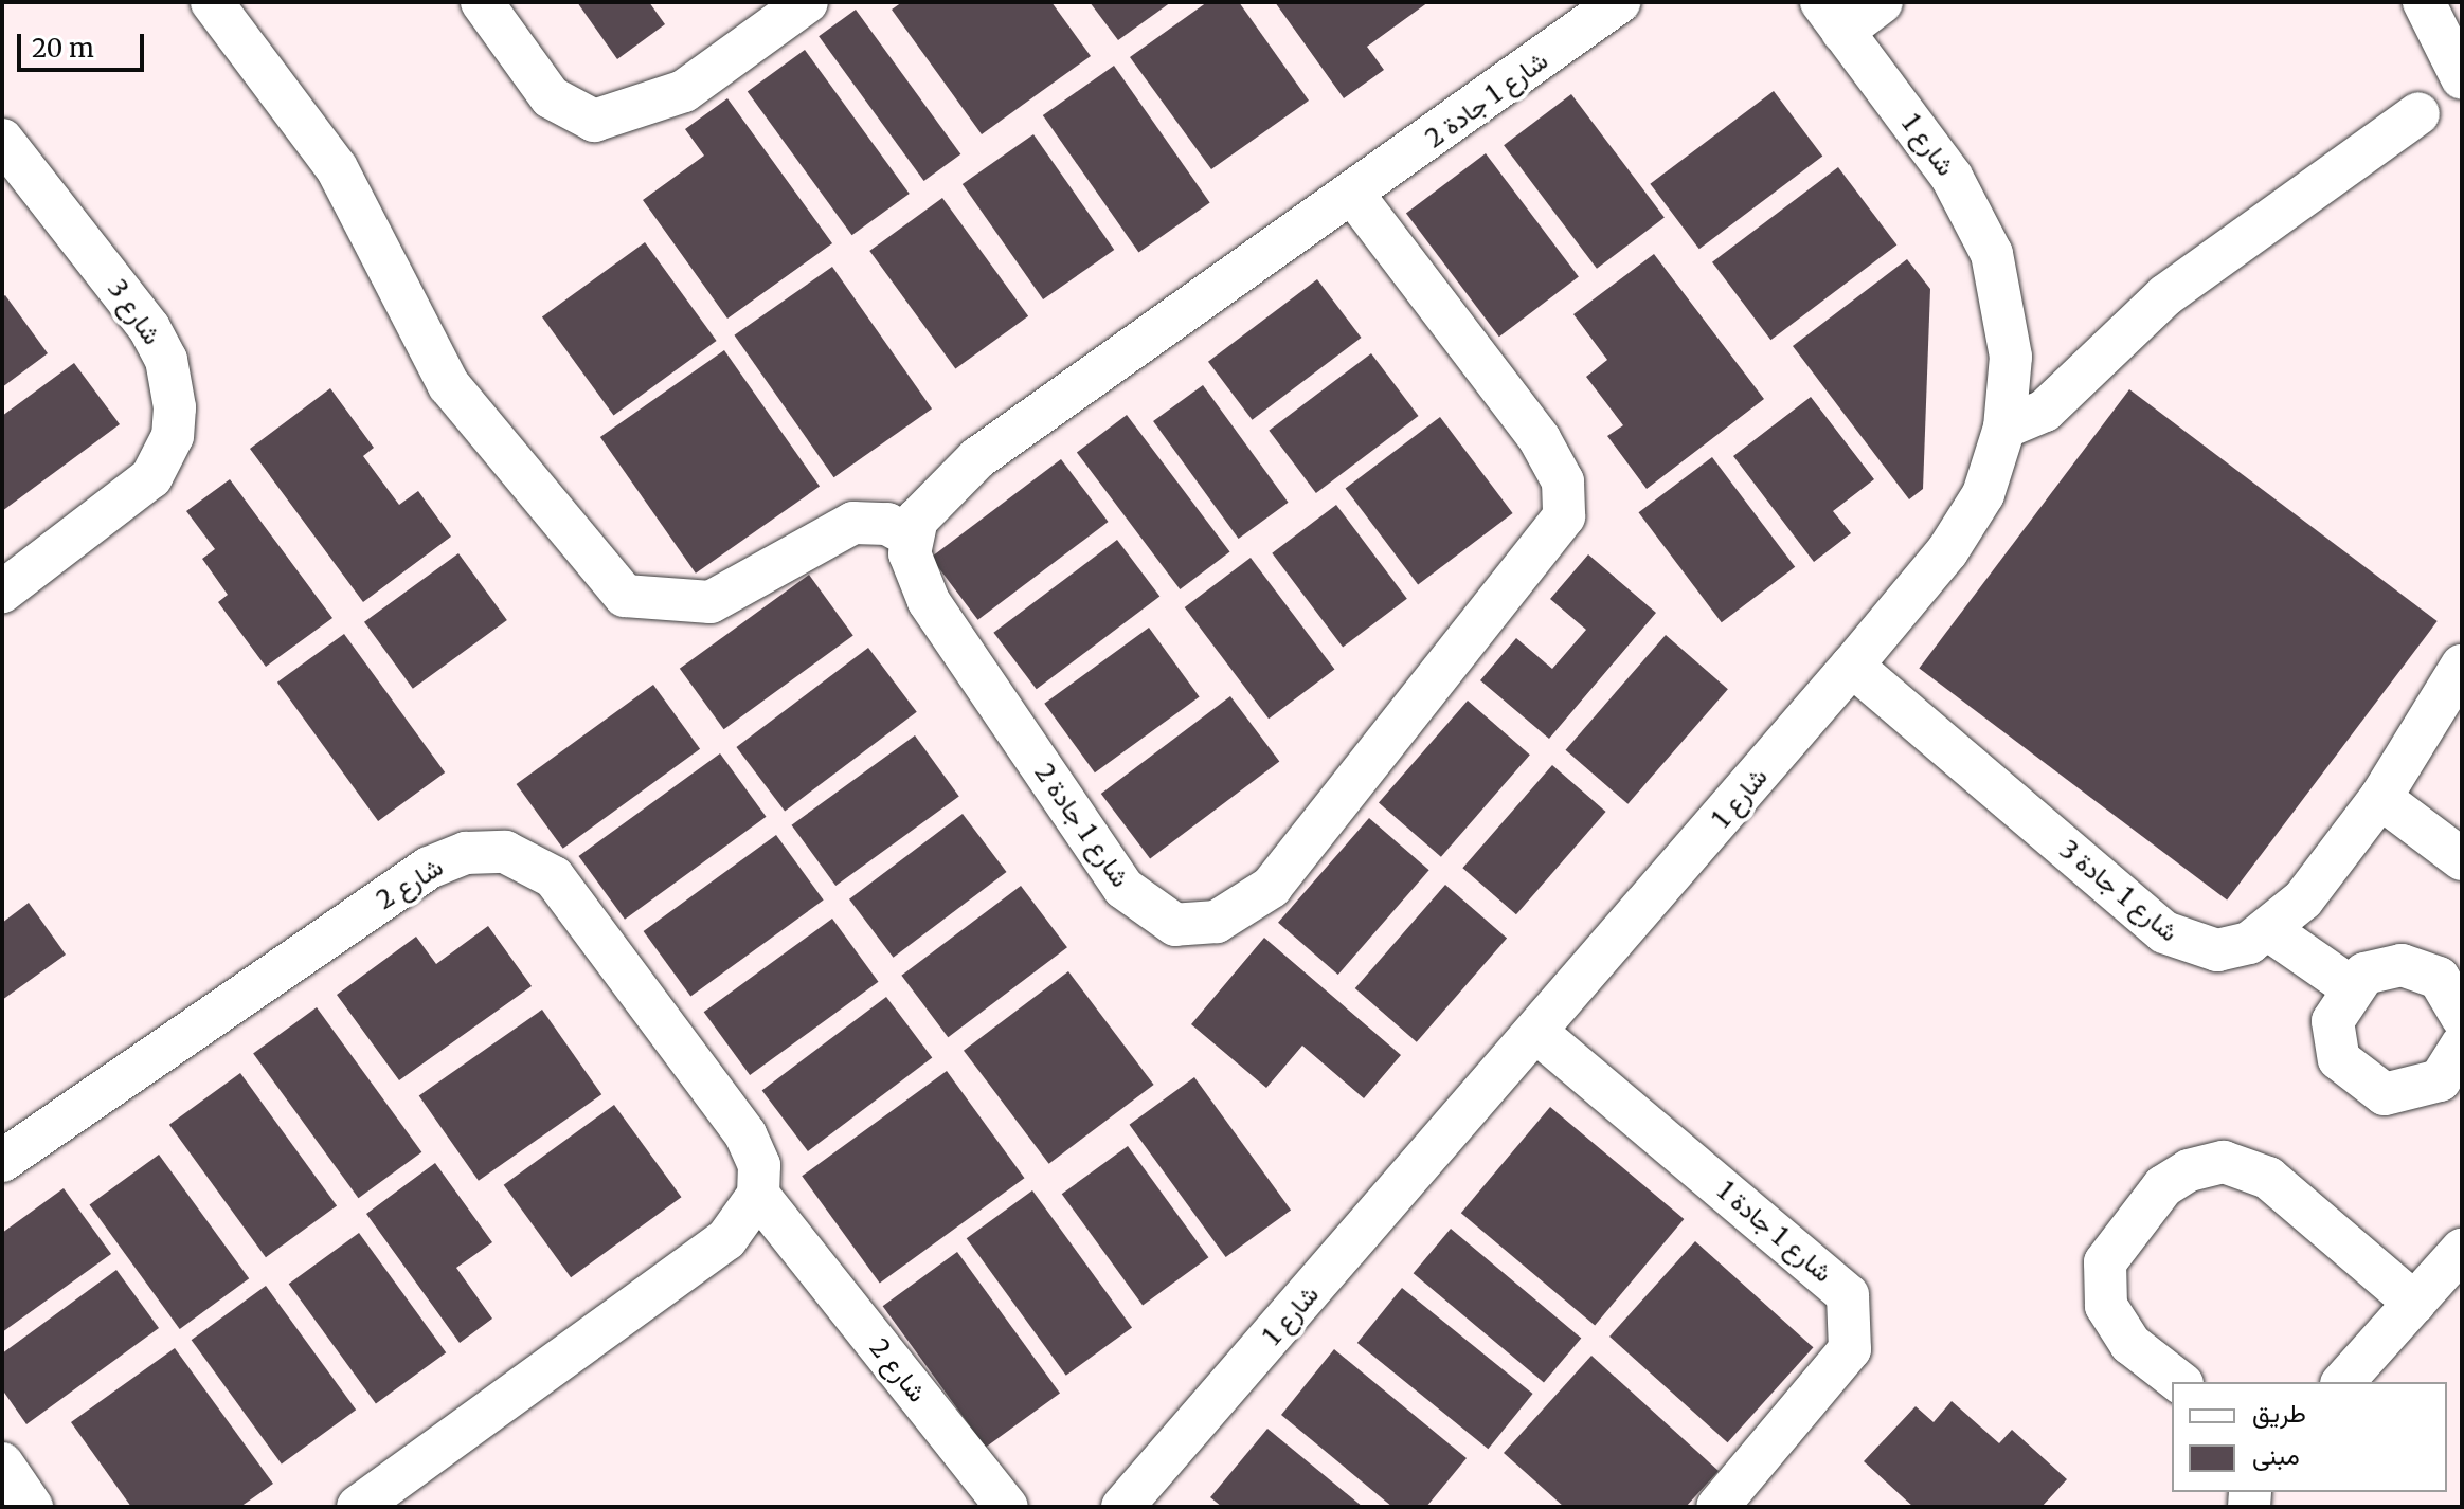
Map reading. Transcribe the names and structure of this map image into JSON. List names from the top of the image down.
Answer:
{
  "streets": {
    "street": [
      "شارع 1 جادة 2",
      "شارع 1",
      "شارع 3",
      "شارع 2",
      "شارع 1 جادة 3",
      "شارع 1 جادة 1"
    ]
  },
  "crossings": [
    ["شارع 1", "شارع 1 جادة 3"],
    ["شارع 1", "شارع 1 جادة 1"]
  ],
  "legend": ["طريق", "مبنى"],
  "scale_bar": "20 m"
}
